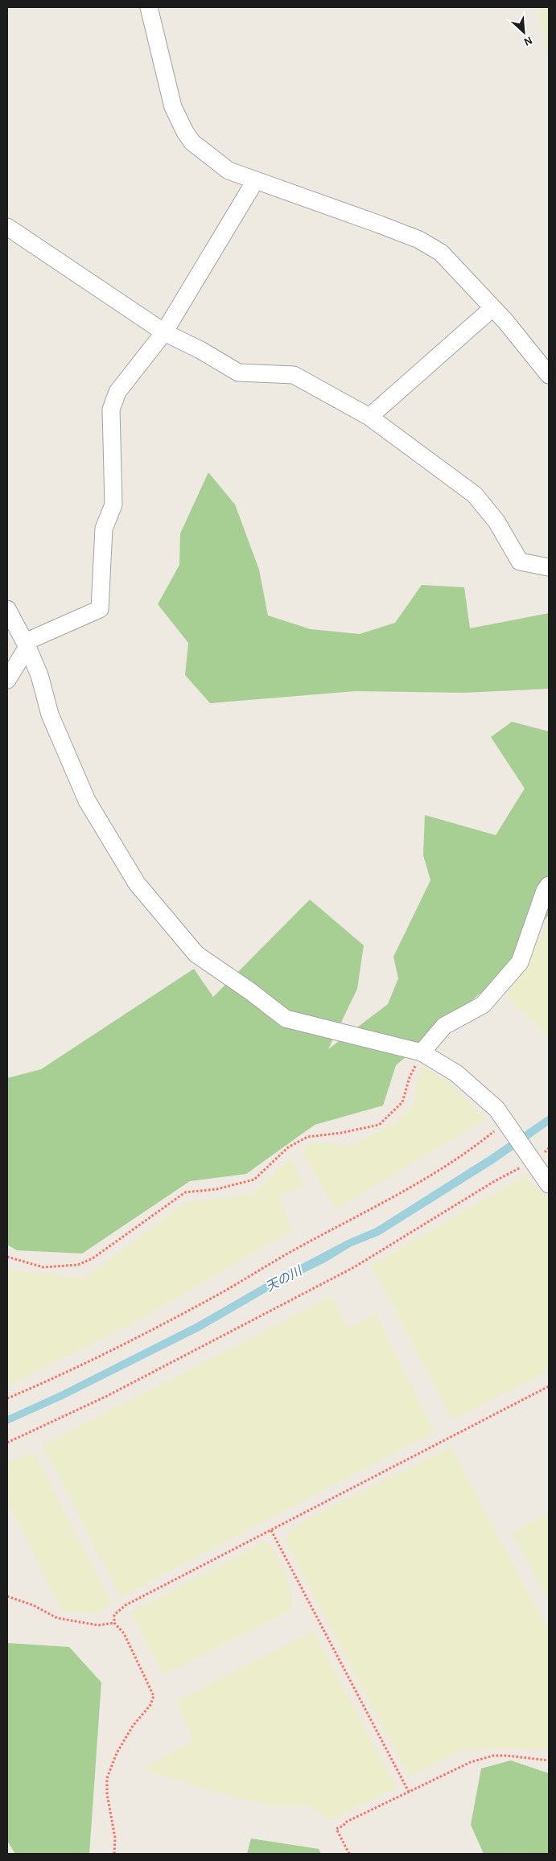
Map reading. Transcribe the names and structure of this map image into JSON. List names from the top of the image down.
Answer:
{
  "water": ["天の川"],
  "north": "bottom right"
}
